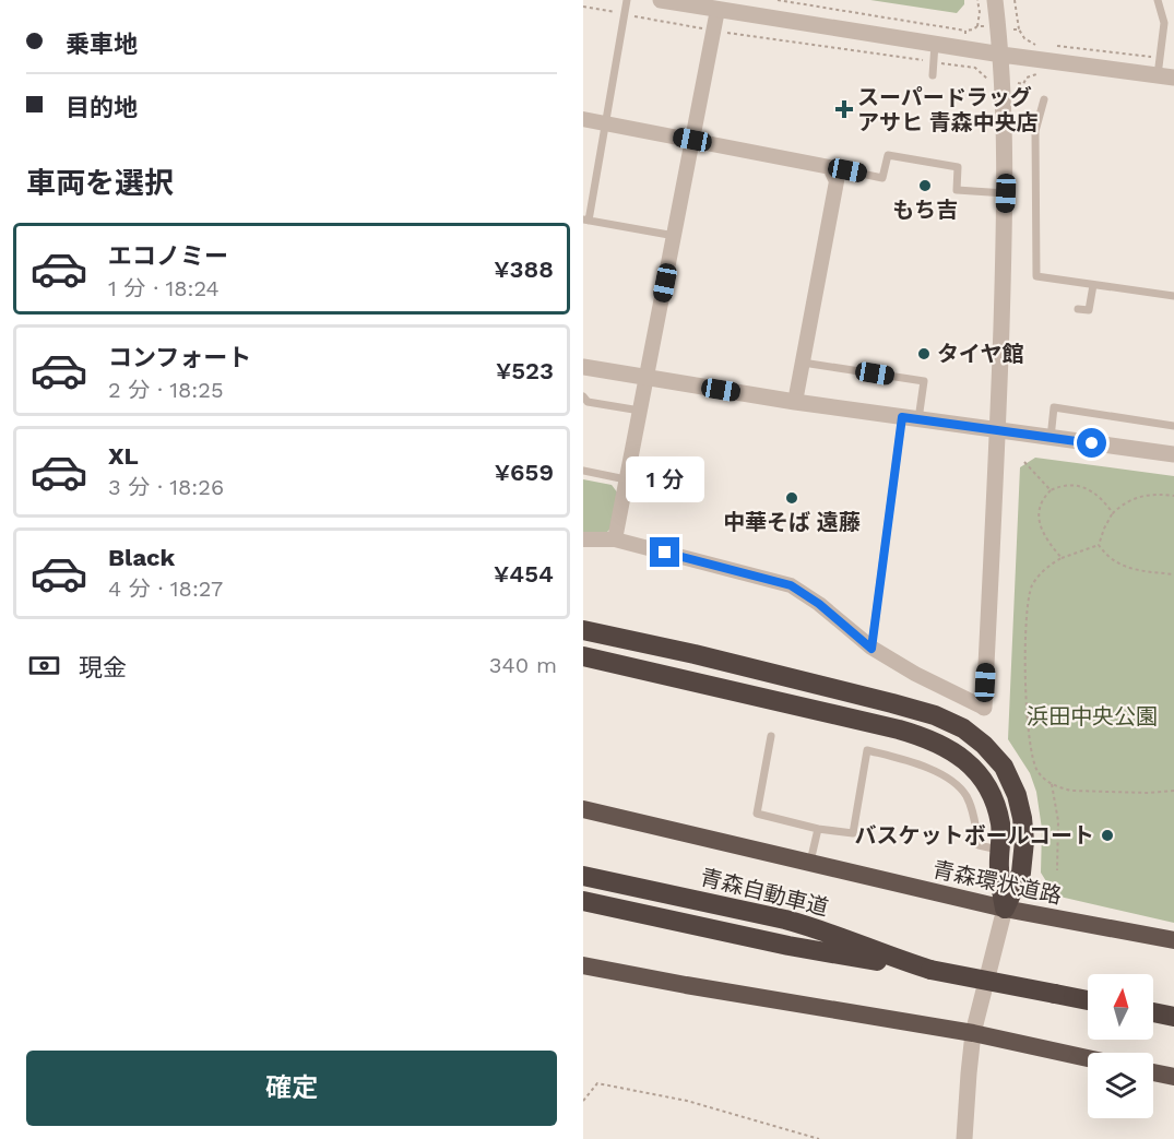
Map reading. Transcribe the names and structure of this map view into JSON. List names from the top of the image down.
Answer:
{
  "streets": {
    "highway": ["青森環状道路", "青森自動車道"]
  },
  "parks": ["浜田中央公園"],
  "places": {
    "health": ["スーパードラッグ アサヒ 青森中央店"],
    "other": [
      "もち吉",
      "タイヤ館",
      "中華そば 遠藤",
      "バスケットボールコート"
    ]
  },
  "north": "top",
  "page": {
    "banner": ["乗車地", "目的地"],
    "heading": "車両を選択",
    "list": [
      {
        "name": "エコノミー",
        "note": "1 分 · 18:24",
        "value": "¥388"
      },
      {
        "name": "コンフォート",
        "note": "2 分 · 18:25",
        "value": "¥523"
      },
      {
        "name": "XL",
        "note": "3 分 · 18:26",
        "value": "¥659"
      },
      {
        "name": "Black",
        "note": "4 分 · 18:27",
        "value": "¥454"
      }
    ],
    "bubble": "1 分",
    "pay": ["現金", "340 m"],
    "buttons": "確定"
  }
}
